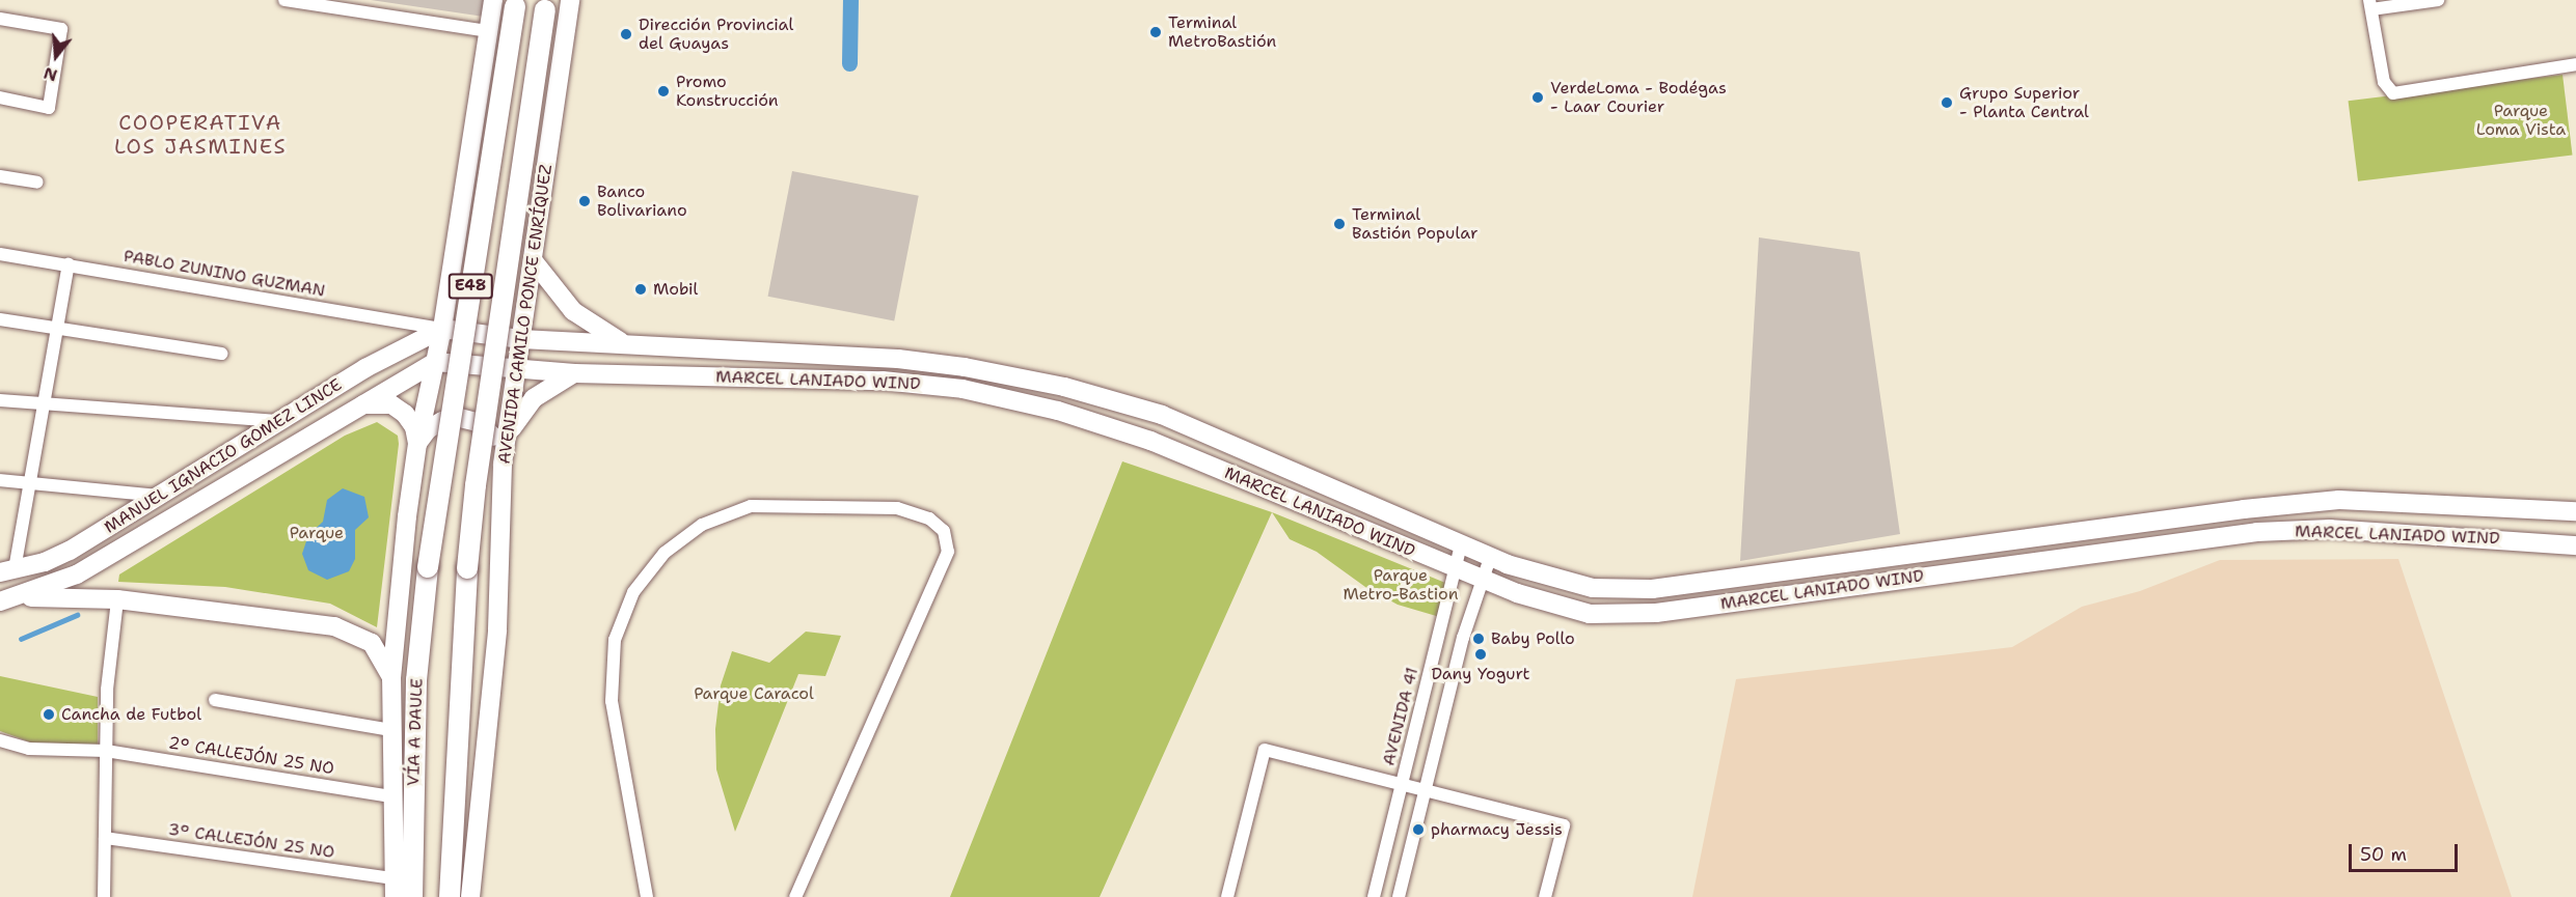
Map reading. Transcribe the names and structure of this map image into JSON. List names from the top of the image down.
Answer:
{
  "streets": {
    "main road": [
      "E48",
      "AVENIDA CAMILO PONCE ENRÍQUEZ",
      "MARCEL LANIADO WIND",
      "MANUEL IGNACIO GOMEZ LINCE",
      "VÍA A DAULE"
    ],
    "street": [
      "PABLO ZUNINO GUZMAN",
      "AVENIDA 41",
      "2° CALLEJÓN 25 NO",
      "3° CALLEJÓN 25 NO"
    ]
  },
  "crossings": [
    ["PABLO ZUNINO GUZMAN", "E48"],
    ["PABLO ZUNINO GUZMAN", "MARCEL LANIADO WIND"],
    ["PABLO ZUNINO GUZMAN", "MANUEL IGNACIO GOMEZ LINCE"],
    ["E48", "MARCEL LANIADO WIND"],
    ["E48", "MANUEL IGNACIO GOMEZ LINCE"],
    ["E48", "VÍA A DAULE"],
    ["AVENIDA CAMILO PONCE ENRÍQUEZ", "MARCEL LANIADO WIND"],
    ["MARCEL LANIADO WIND", "MANUEL IGNACIO GOMEZ LINCE"],
    ["MARCEL LANIADO WIND", "AVENIDA 41"],
    ["VÍA A DAULE", "2° CALLEJÓN 25 NO"],
    ["VÍA A DAULE", "3° CALLEJÓN 25 NO"]
  ],
  "districts": ["COOPERATIVA LOS JASMINES"],
  "parks": [
    "Parque Loma Vista",
    "Parque",
    "Parque Metro-Bastion",
    "Parque Caracol"
  ],
  "places": [
    "Terminal MetroBastión",
    "Dirección Provincial del Guayas",
    "Promo Konstrucción",
    "VerdeLoma - Bodégas - Laar Courier",
    "Grupo Superior - Planta Central",
    "Banco Bolivariano",
    "Terminal Bastión Popular",
    "Mobil",
    "Baby Pollo",
    "Dany Yogurt",
    "Cancha de Futbol",
    "pharmacy Jessis"
  ],
  "scale_bar": "50 m",
  "north": "bottom"
}
